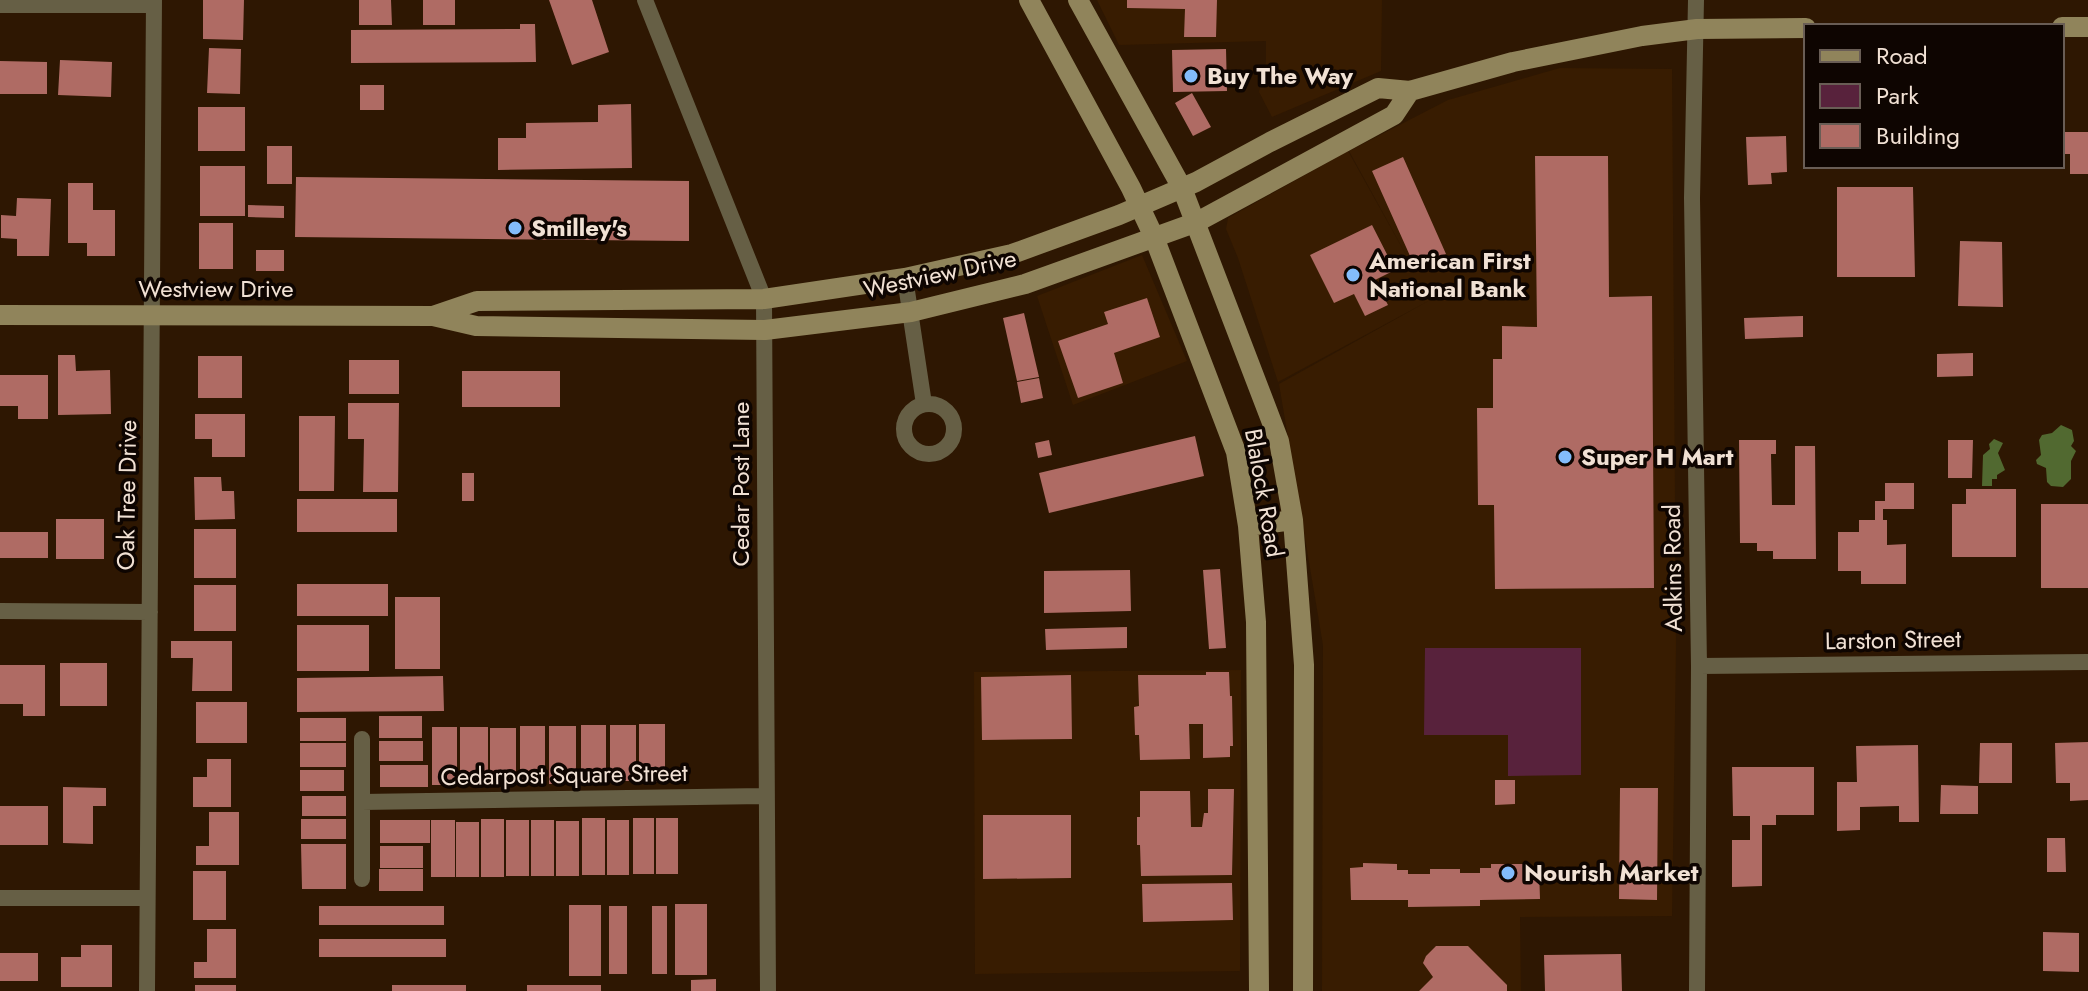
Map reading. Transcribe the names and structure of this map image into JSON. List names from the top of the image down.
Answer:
{
  "streets": {
    "main road": ["Westview Drive", "Blalock Road"],
    "street": [
      "Cedar Post Lane",
      "Oak Tree Drive",
      "Adkins Road",
      "Larston Street",
      "Cedarpost Square Street"
    ]
  },
  "crossings": [
    ["Westview Drive", "Cedar Post Lane"],
    ["Westview Drive", "Blalock Road"],
    ["Westview Drive", "Oak Tree Drive"],
    ["Westview Drive", "Adkins Road"],
    ["Cedar Post Lane", "Cedarpost Square Street"],
    ["Adkins Road", "Larston Street"]
  ],
  "places": [
    "Buy The Way",
    "Smilley's",
    "American First National Bank",
    "Super H Mart",
    "Nourish Market"
  ],
  "legend": ["Road", "Park", "Building"]
}
